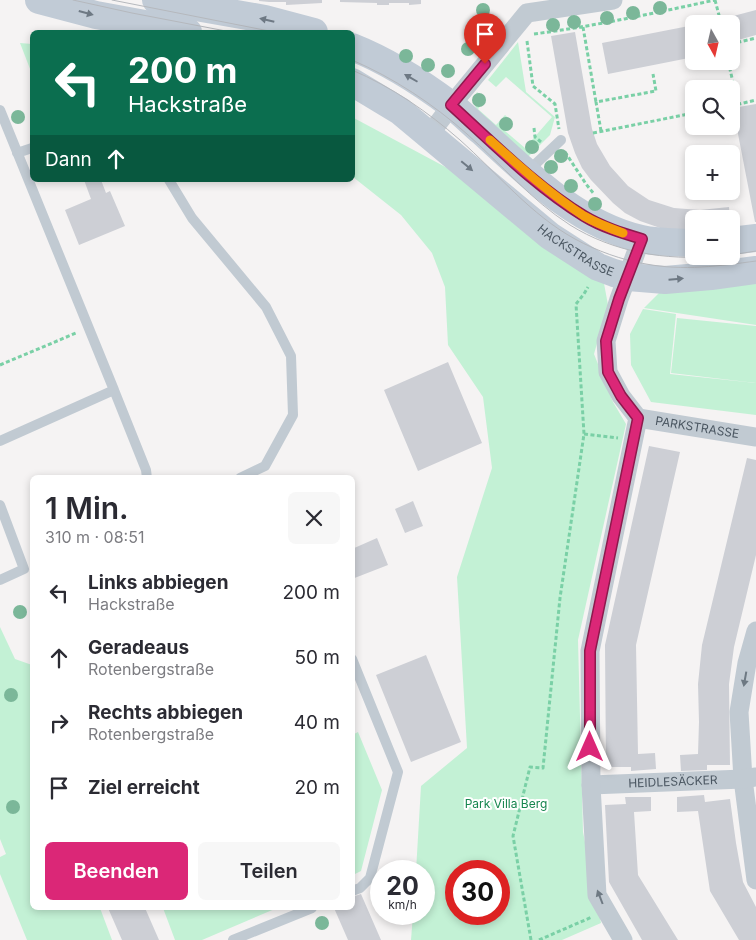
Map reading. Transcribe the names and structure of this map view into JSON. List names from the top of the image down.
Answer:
{
  "streets": {
    "main road": ["HACKSTRASSE"],
    "street": ["PARKSTRASSE", "HEIDLESÄCKER"]
  },
  "parks": ["Park Villa Berg"],
  "north": "bottom",
  "page": {
    "map_buttons": ["+", "−"],
    "turn": ["200 m", "Hackstraße"],
    "then": "Dann",
    "heading": ["1 Min.", "310 m · 08:51"],
    "list": [
      {
        "name": "Links abbiegen",
        "note": "Hackstraße",
        "value": "200 m"
      },
      {
        "name": "Geradeaus",
        "note": "Rotenbergstraße",
        "value": "50 m"
      },
      {
        "name": "Rechts abbiegen",
        "note": "Rotenbergstraße",
        "value": "40 m"
      },
      {
        "name": "Ziel erreicht",
        "value": "20 m"
      }
    ],
    "buttons": ["Beenden", "Teilen"],
    "speed": "20 km/h",
    "limit": "30"
  }
}
